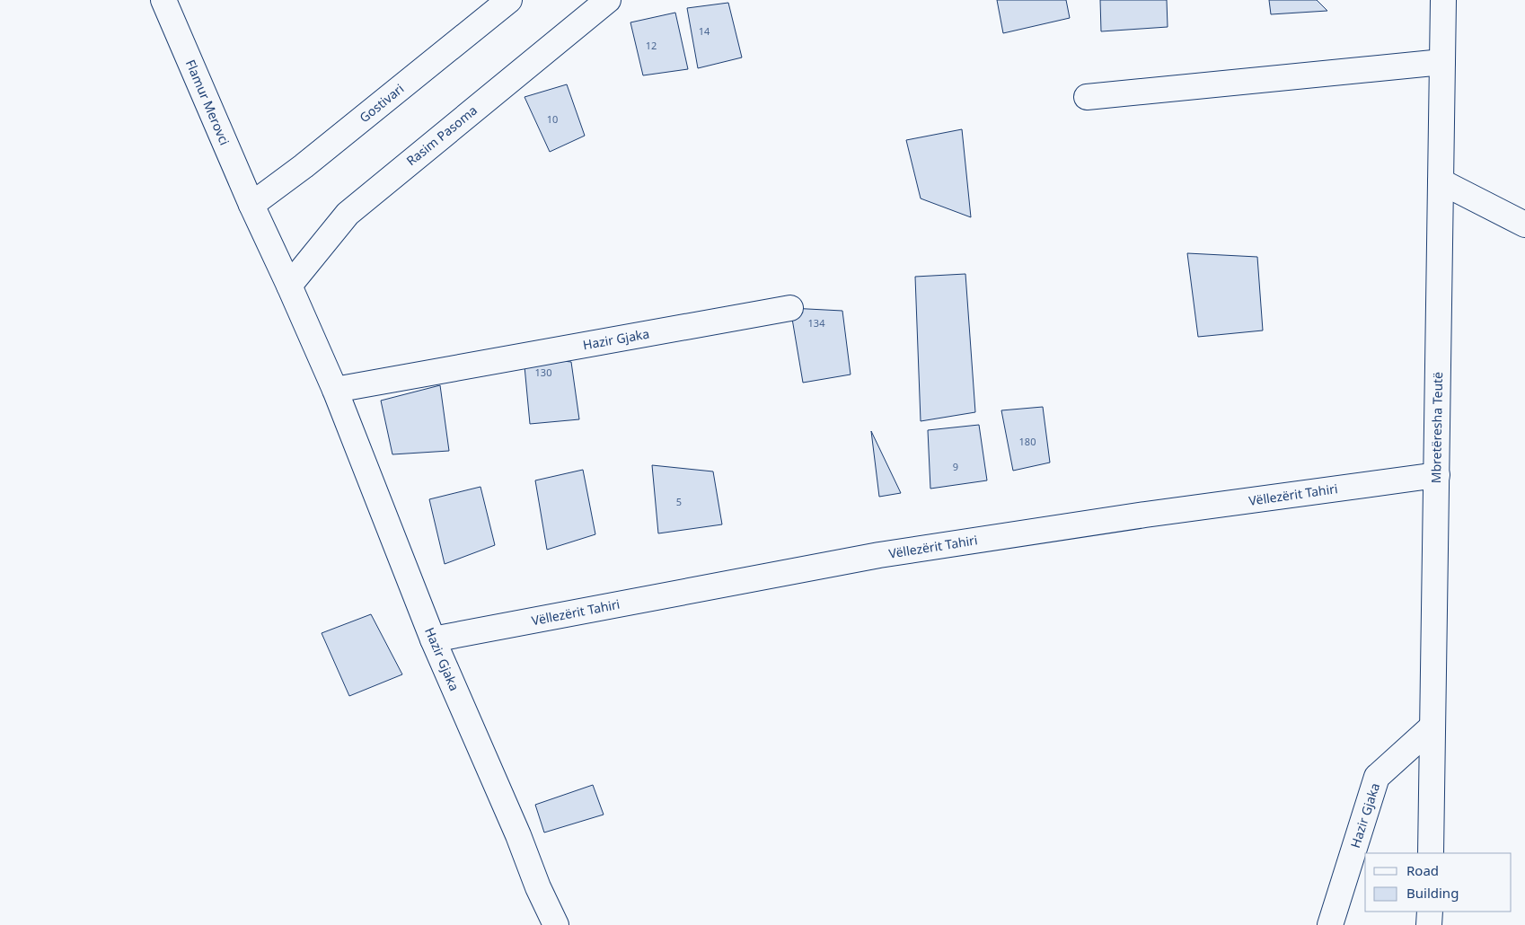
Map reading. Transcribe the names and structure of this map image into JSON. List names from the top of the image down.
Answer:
{
  "streets": {
    "street": [
      "Flamur Merovci",
      "Gostivari",
      "Rasim Pasoma",
      "Hazir Gjaka",
      "Mbretëresha Teutë",
      "Vëllezërit Tahiri"
    ]
  },
  "crossings": [
    ["Flamur Merovci", "Gostivari"],
    ["Flamur Merovci", "Hazir Gjaka"],
    ["Gostivari", "Hazir Gjaka"],
    ["Rasim Pasoma", "Hazir Gjaka"],
    ["Hazir Gjaka", "Mbretëresha Teutë"],
    ["Hazir Gjaka", "Vëllezërit Tahiri"],
    ["Mbretëresha Teutë", "Vëllezërit Tahiri"]
  ],
  "house_numbers": [
    "14",
    "12",
    "10",
    "134",
    "130",
    "180",
    "9",
    "5"
  ],
  "legend": ["Road", "Building"]
}
